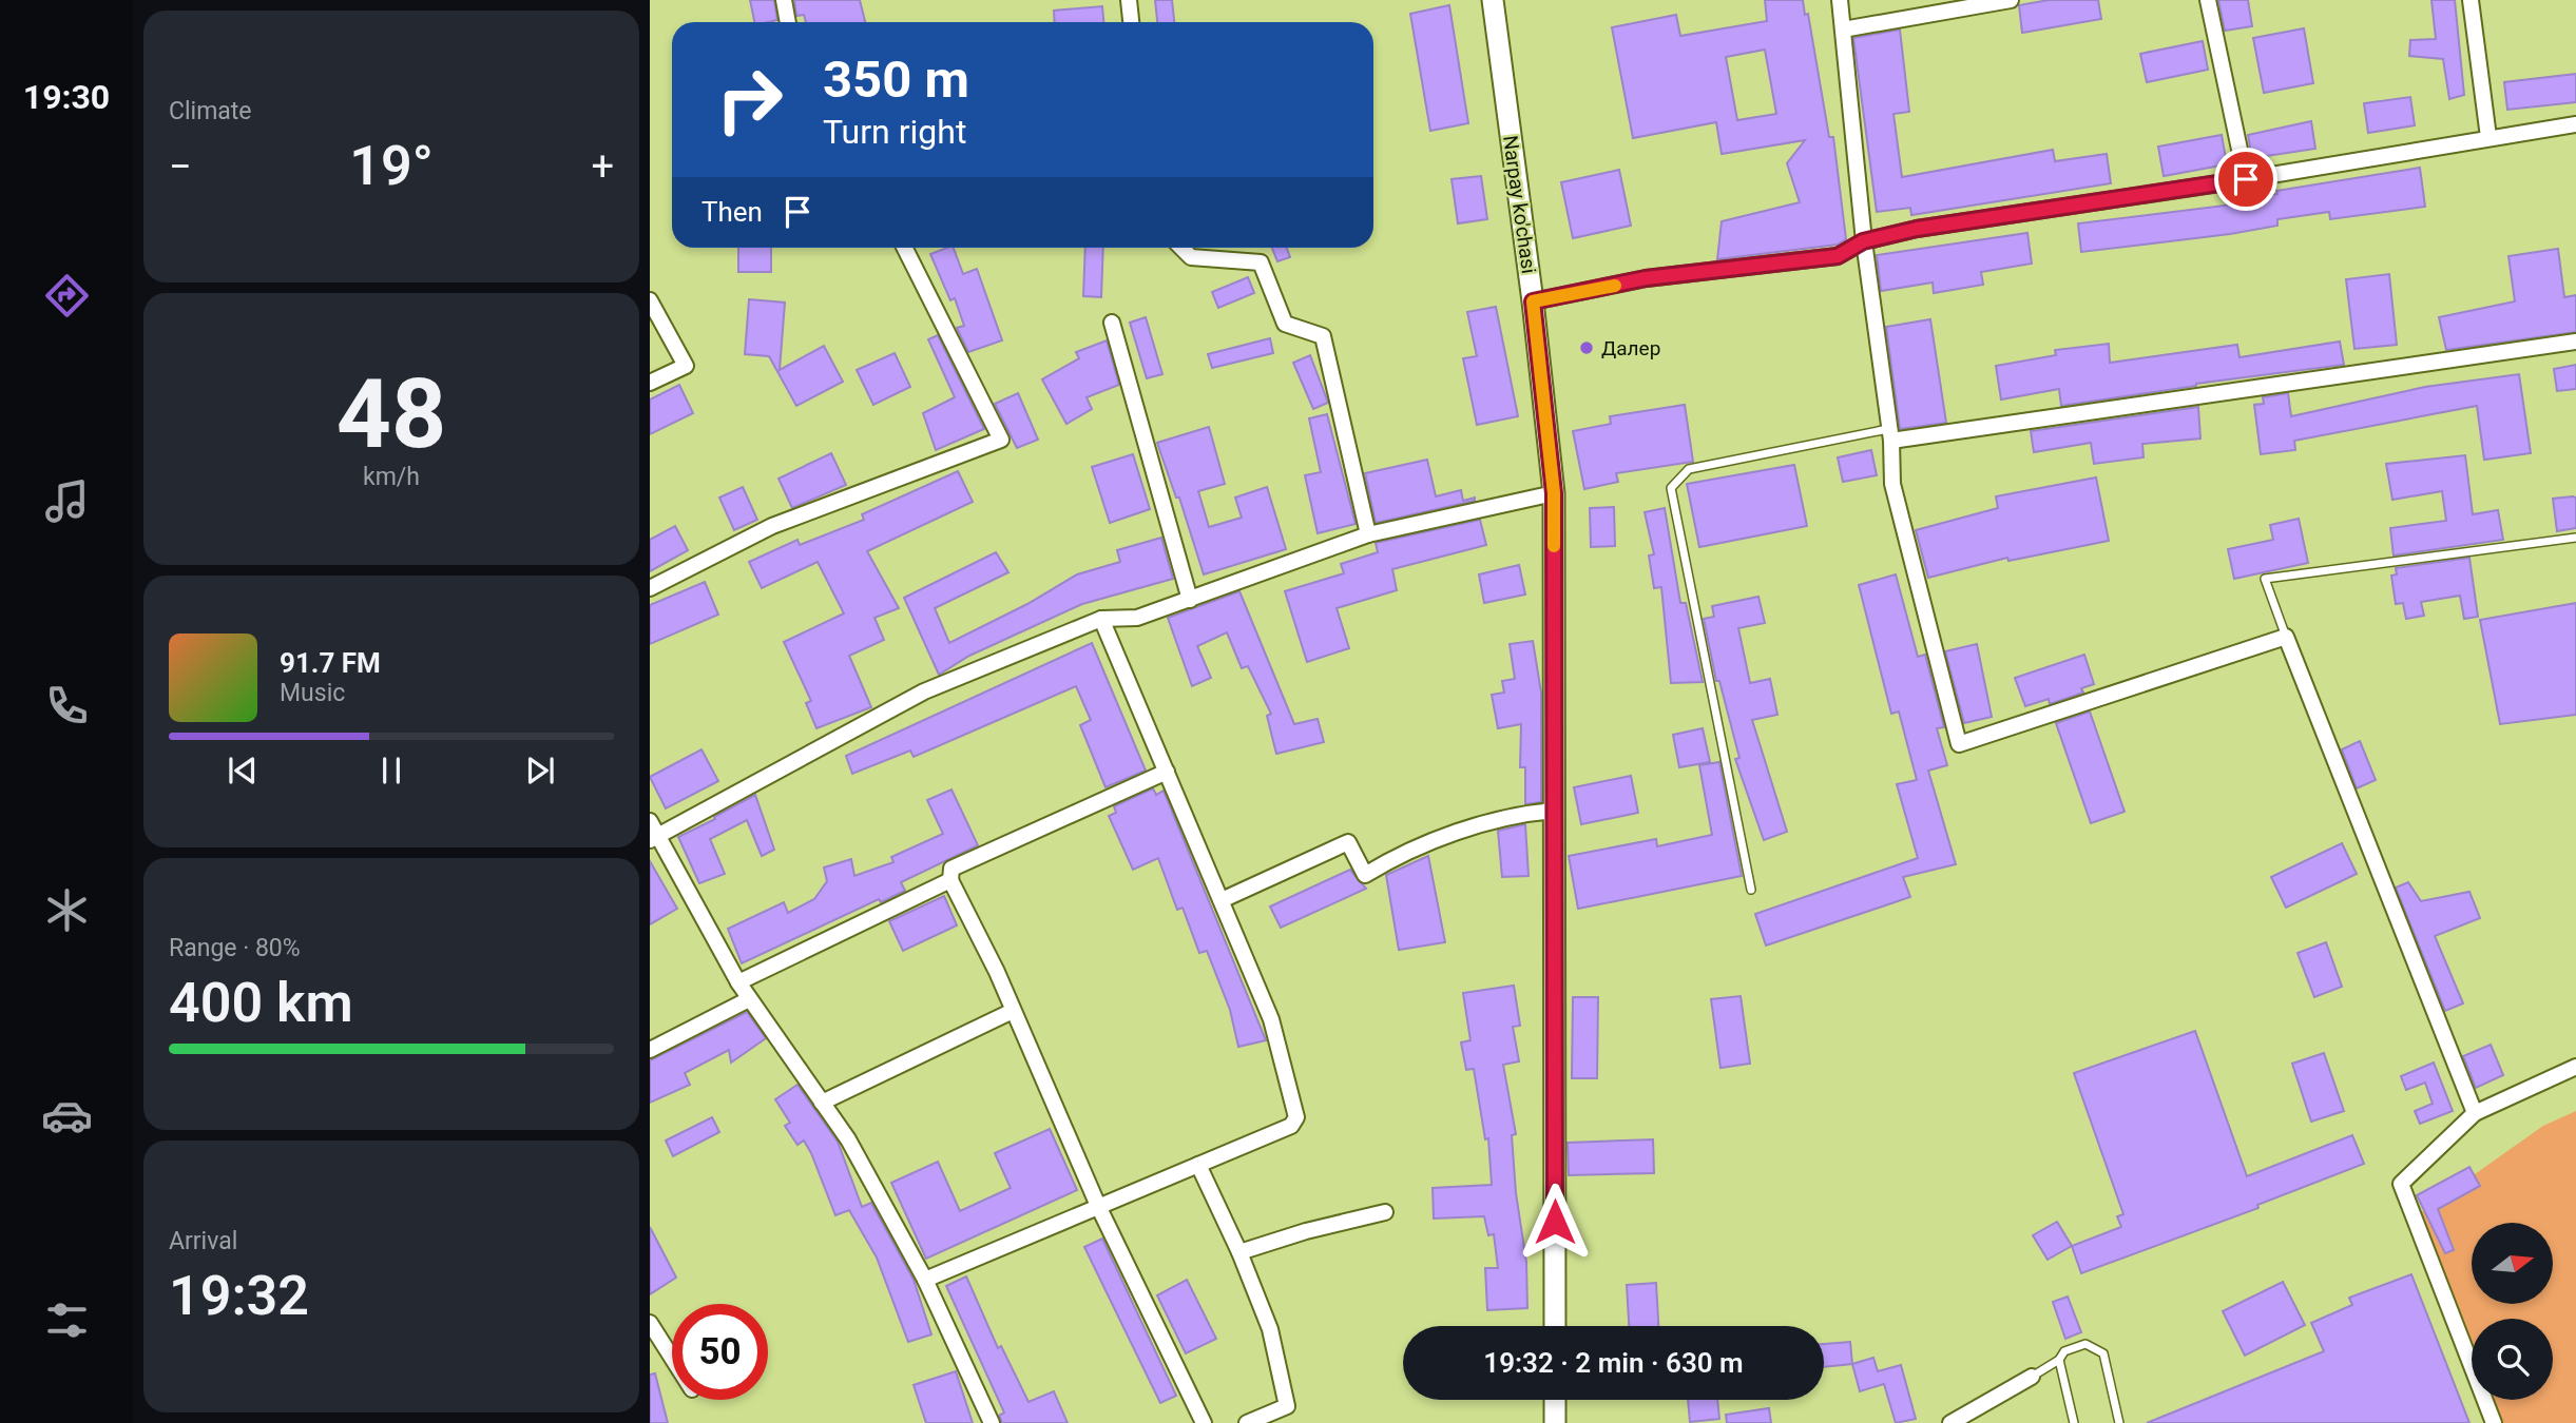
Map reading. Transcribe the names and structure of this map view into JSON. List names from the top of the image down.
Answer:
{
  "streets": {
    "main road": ["Narpay ko'chasi"]
  },
  "places": ["Далер"],
  "north": "right",
  "page": {
    "tabs": "19:30",
    "tile": [
      "Climate",
      ["48", "km/h"],
      ["Range · 80%", "400 km"],
      ["Arrival", "19:32"]
    ],
    "turn": ["350 m", "Turn right"],
    "heat": ["−", "19°", "+"],
    "then": "Then",
    "song": ["91.7 FM", "Music"],
    "limit": "50",
    "trip": "19:32 · 2 min · 630 m"
  }
}
